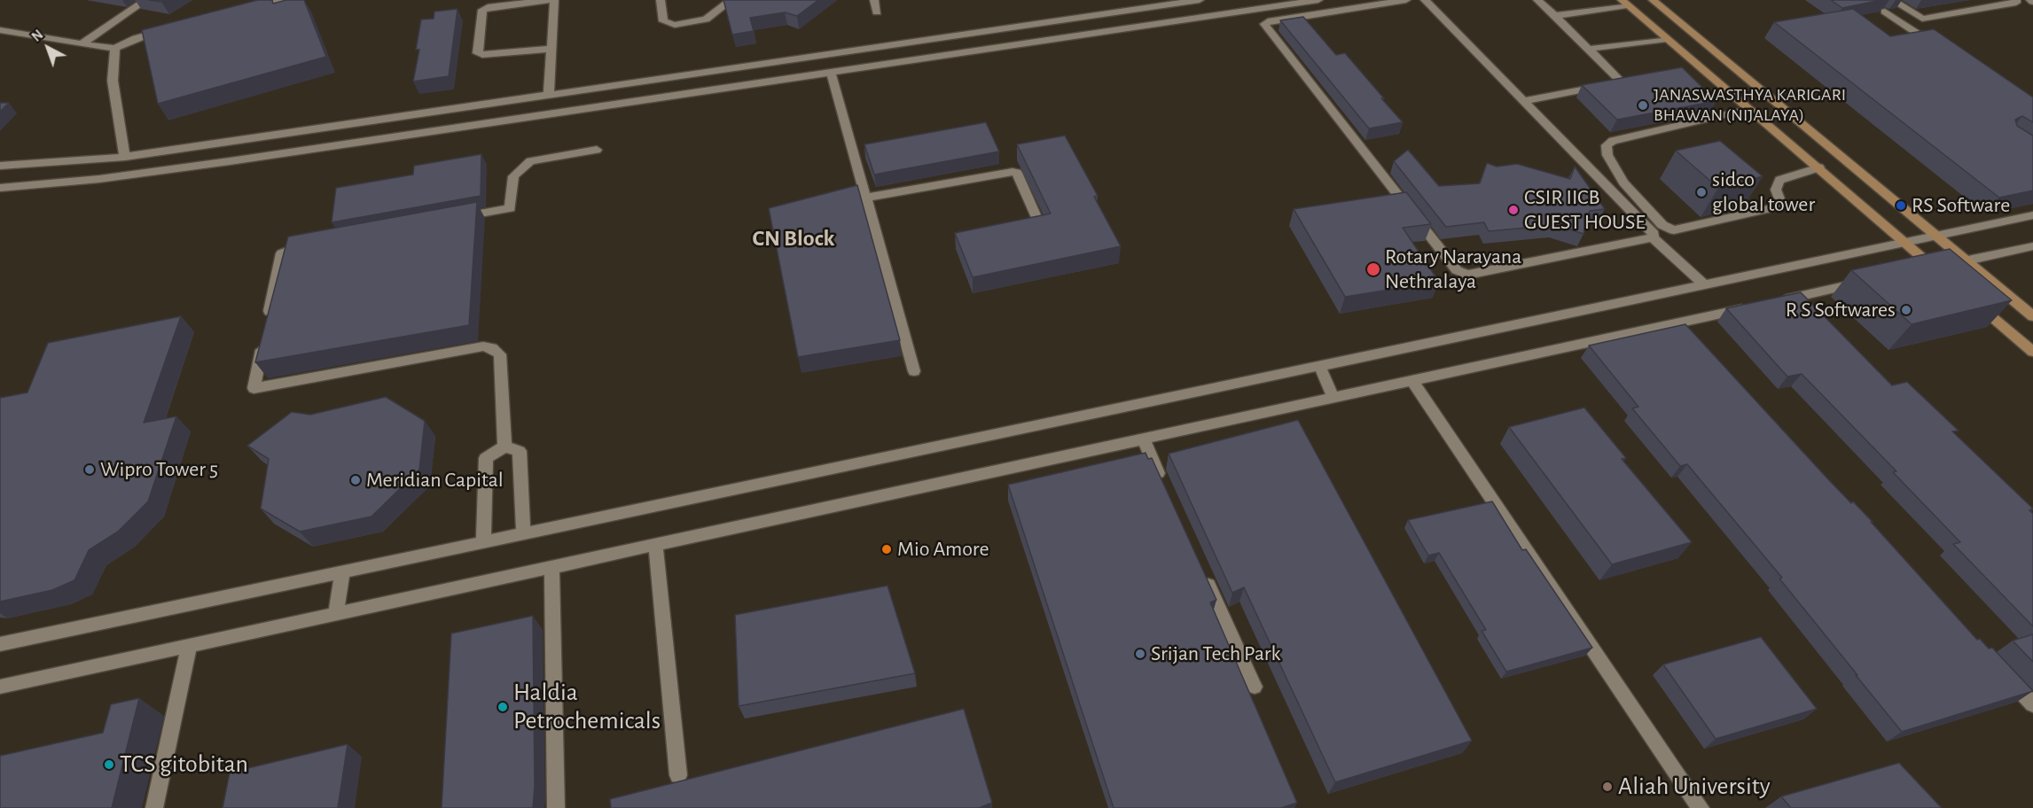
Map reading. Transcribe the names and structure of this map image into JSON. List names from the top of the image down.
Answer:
{
  "districts": ["CN Block"],
  "places": [
    "JANASWASTHYA KARIGARI BHAWAN (NIJALAYA)",
    "sidco global tower",
    "RS Software",
    "CSIR IICB GUEST HOUSE",
    "Rotary Narayana Nethralaya",
    "R S Softwares",
    "Wipro Tower 5",
    "Meridian Capital",
    "Mio Amore",
    "Srijan Tech Park",
    "Haldia Petrochemicals",
    "TCS gitobitan",
    "Aliah University"
  ],
  "north": "top left"
}
